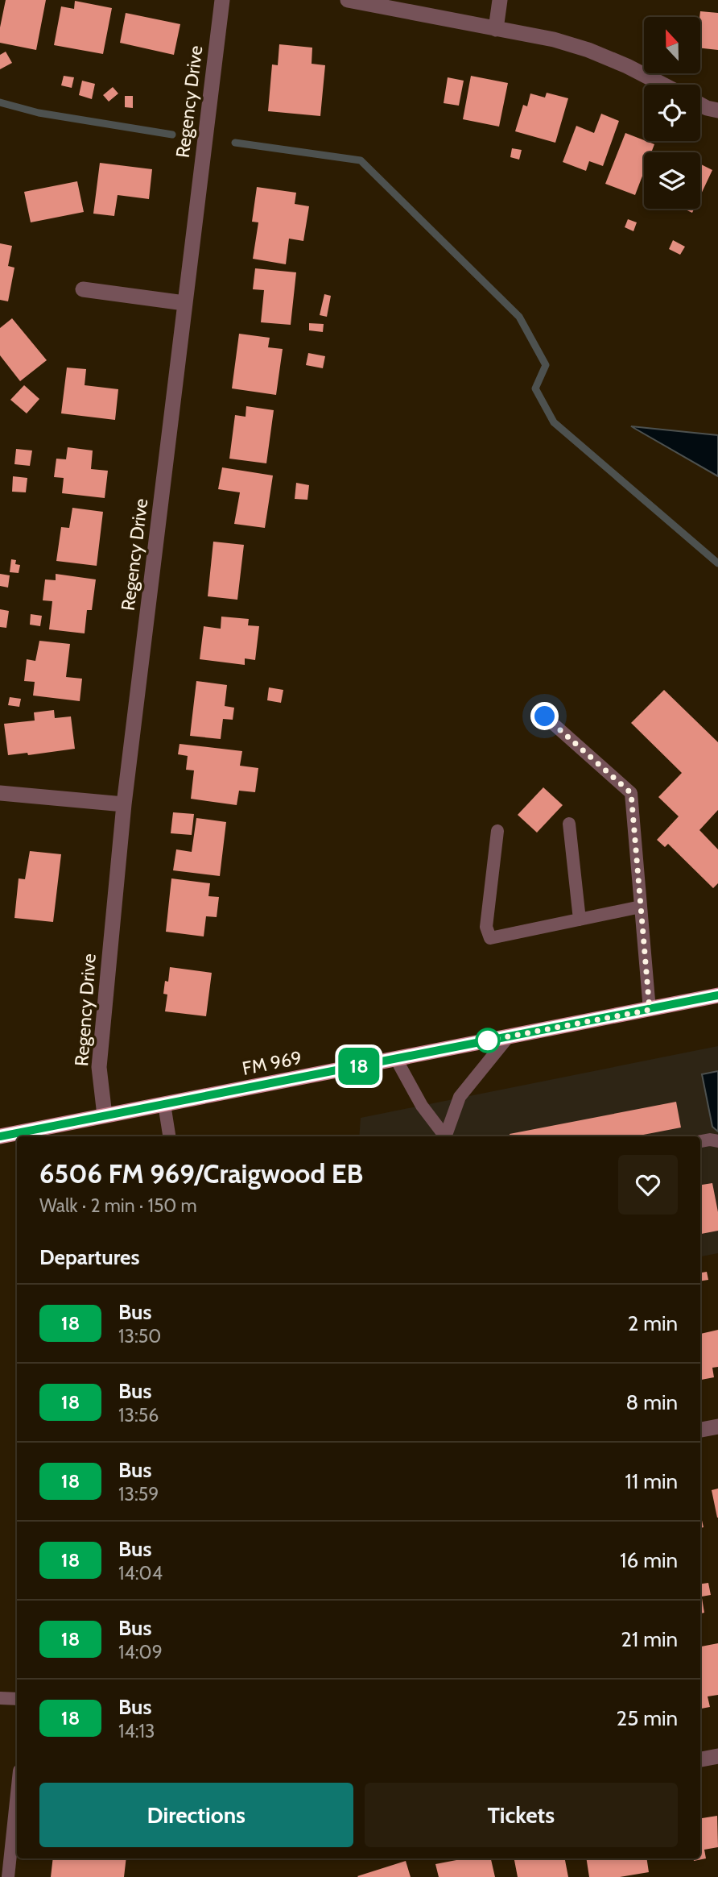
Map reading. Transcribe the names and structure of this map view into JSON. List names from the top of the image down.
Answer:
{
  "streets": {
    "main road": ["FM 969"],
    "street": ["Regency Drive"]
  },
  "crossings": [
    ["Regency Drive", "FM 969"]
  ],
  "lines": ["bus line 18"],
  "north": "top",
  "page": {
    "on_map": "18",
    "heading": [
      ["6506 FM 969/Craigwood EB", "Walk · 2 min · 150 m"],
      "Departures"
    ],
    "list": [
      {
        "mark": "18",
        "name": "Bus",
        "note": "13:50",
        "value": "2 min"
      },
      {
        "mark": "18",
        "name": "Bus",
        "note": "13:56",
        "value": "8 min"
      },
      {
        "mark": "18",
        "name": "Bus",
        "note": "13:59",
        "value": "11 min"
      },
      {
        "mark": "18",
        "name": "Bus",
        "note": "14:04",
        "value": "16 min"
      },
      {
        "mark": "18",
        "name": "Bus",
        "note": "14:09",
        "value": "21 min"
      },
      {
        "mark": "18",
        "name": "Bus",
        "note": "14:13",
        "value": "25 min"
      }
    ],
    "buttons": ["Directions", "Tickets"]
  }
}
